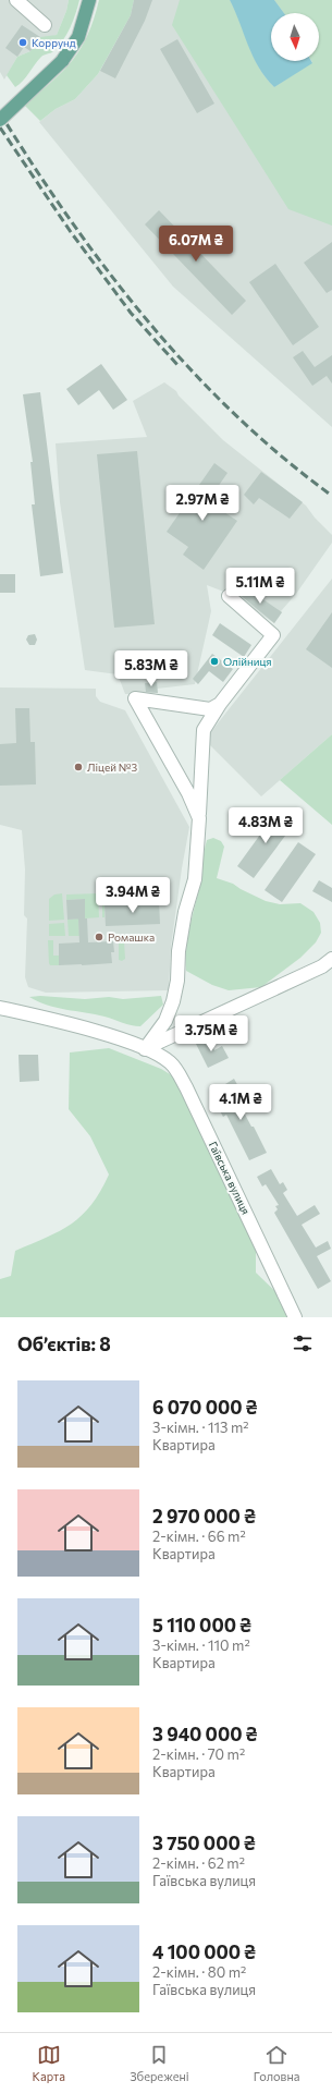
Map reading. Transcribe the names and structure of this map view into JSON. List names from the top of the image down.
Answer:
{
  "streets": {
    "street": ["Гаївська вулиця"]
  },
  "places": [
    "Коррунд",
    "Олійниця",
    "Ліцей №3",
    "Ромашка"
  ],
  "north": "bottom",
  "page": {
    "price": [
      "6.07M ₴",
      "2.97M ₴",
      "5.11M ₴",
      "5.83M ₴",
      "4.83M ₴",
      "3.94M ₴",
      "3.75M ₴",
      "4.1M ₴"
    ],
    "heading": "Об’єктів: 8",
    "list": [
      {
        "name": "6 070 000 ₴",
        "note": "3-кімн. · 113 m² · Квартира"
      },
      {
        "name": "2 970 000 ₴",
        "note": "2-кімн. · 66 m² · Квартира"
      },
      {
        "name": "5 110 000 ₴",
        "note": "3-кімн. · 110 m² · Квартира"
      },
      {
        "name": "3 940 000 ₴",
        "note": "2-кімн. · 70 m² · Квартира"
      },
      {
        "name": "3 750 000 ₴",
        "note": "2-кімн. · 62 m² · Гаївська вулиця"
      },
      {
        "name": "4 100 000 ₴",
        "note": "2-кімн. · 80 m² · Гаївська вулиця"
      }
    ],
    "tabs": ["Карта", "Збережені", "Головна"]
  }
}
